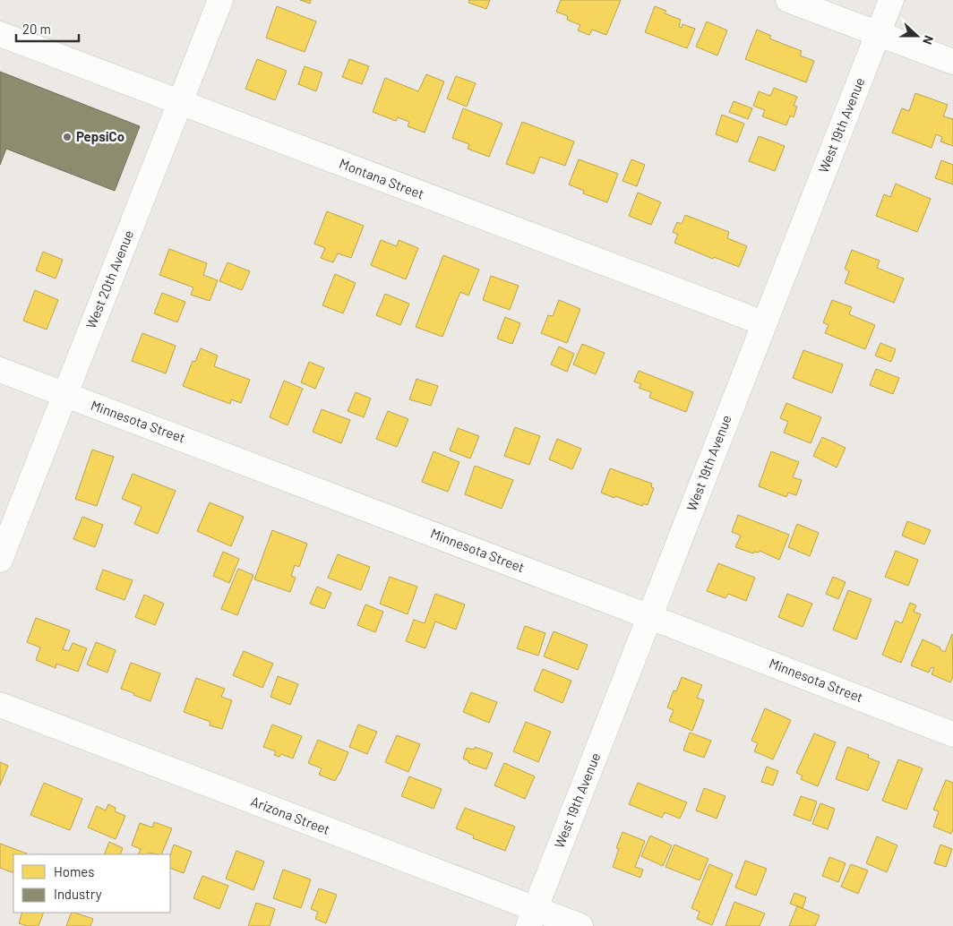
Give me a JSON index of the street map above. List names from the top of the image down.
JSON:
{
  "streets": {
    "street": [
      "West 19th Avenue",
      "Montana Street",
      "West 20th Avenue",
      "Minnesota Street",
      "Arizona Street"
    ]
  },
  "crossings": [
    ["West 19th Avenue", "Montana Street"],
    ["West 19th Avenue", "Minnesota Street"],
    ["West 19th Avenue", "Arizona Street"],
    ["Montana Street", "West 20th Avenue"],
    ["West 20th Avenue", "Minnesota Street"]
  ],
  "places": ["PepsiCo"],
  "legend": ["Homes", "Industry"],
  "scale_bar": "20 m",
  "north": "right"
}
